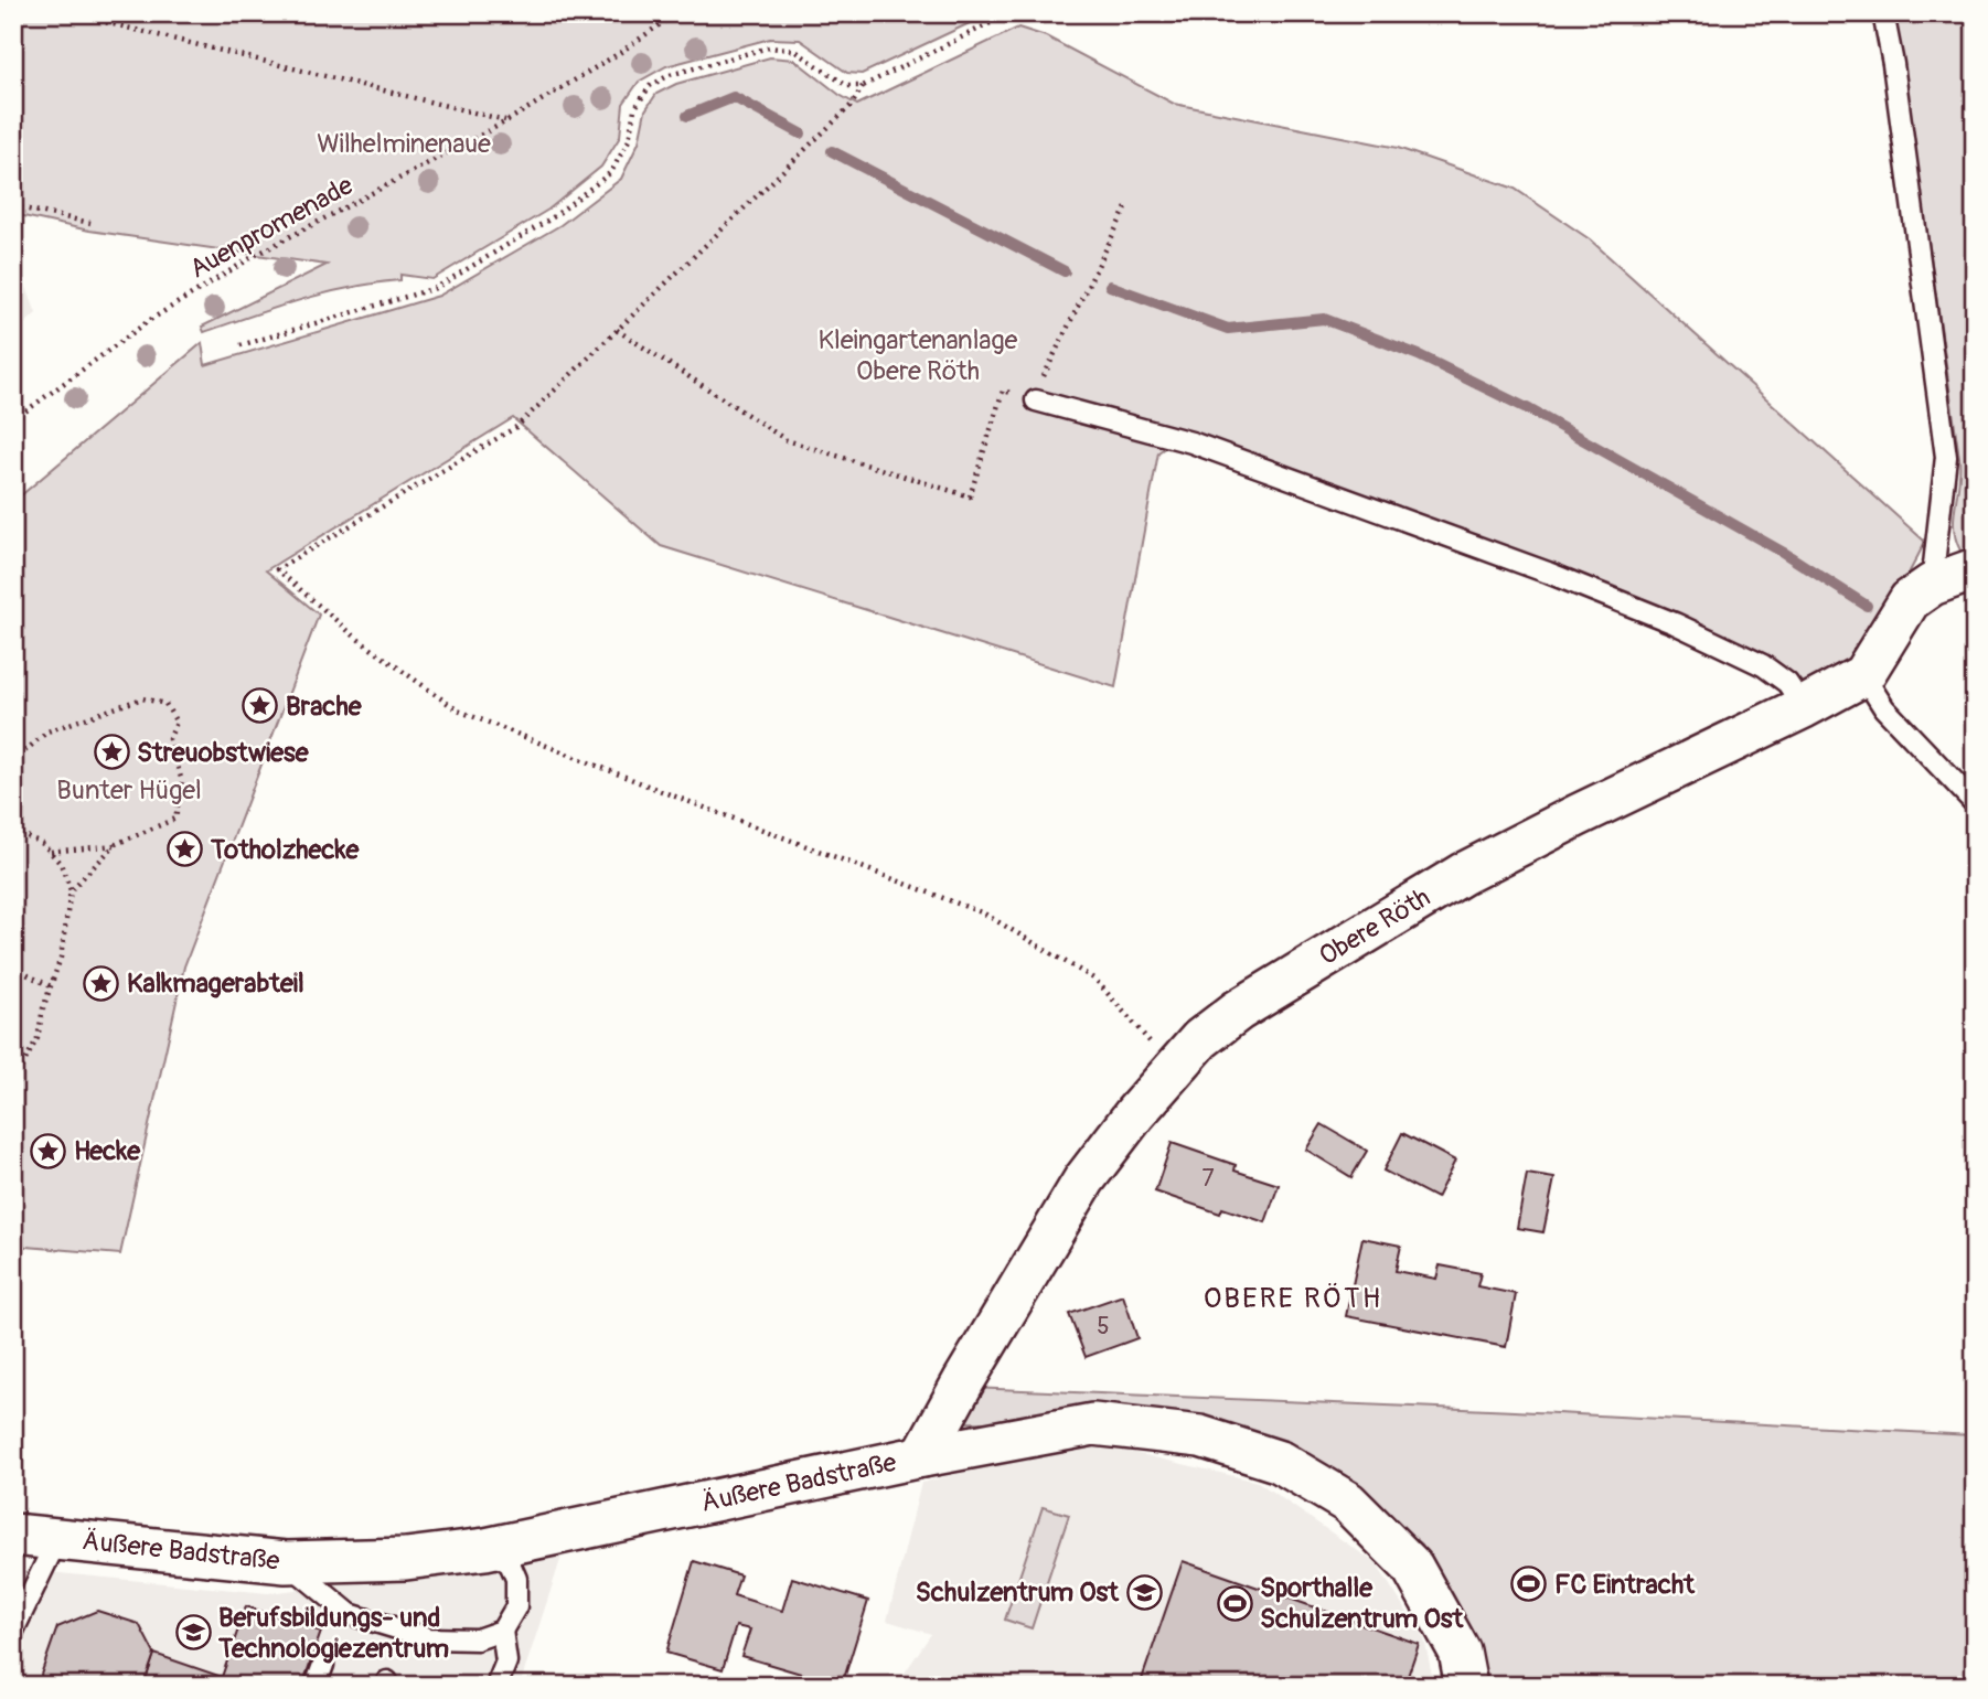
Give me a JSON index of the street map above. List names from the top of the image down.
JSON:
{
  "streets": {
    "street": ["Obere Röth", "Äußere Badstraße"],
    "path": ["Auenpromenade"]
  },
  "crossings": [
    ["Obere Röth", "Äußere Badstraße"]
  ],
  "districts": ["OBERE RÖTH"],
  "parks": ["Wilhelminenaue", "Kleingartenanlage Obere Röth", "Bunter Hügel"],
  "places": {
    "place": [
      "Brache",
      "Streuobstwiese",
      "Totholzhecke",
      "Kalkmagerabteil",
      "Hecke"
    ],
    "sports": ["FC Eintracht", "Sporthalle Schulzentrum Ost"],
    "school or university": ["Schulzentrum Ost", "Berufsbildungs- und Technologiezentrum"]
  },
  "house_numbers": ["7", "5"]
}
